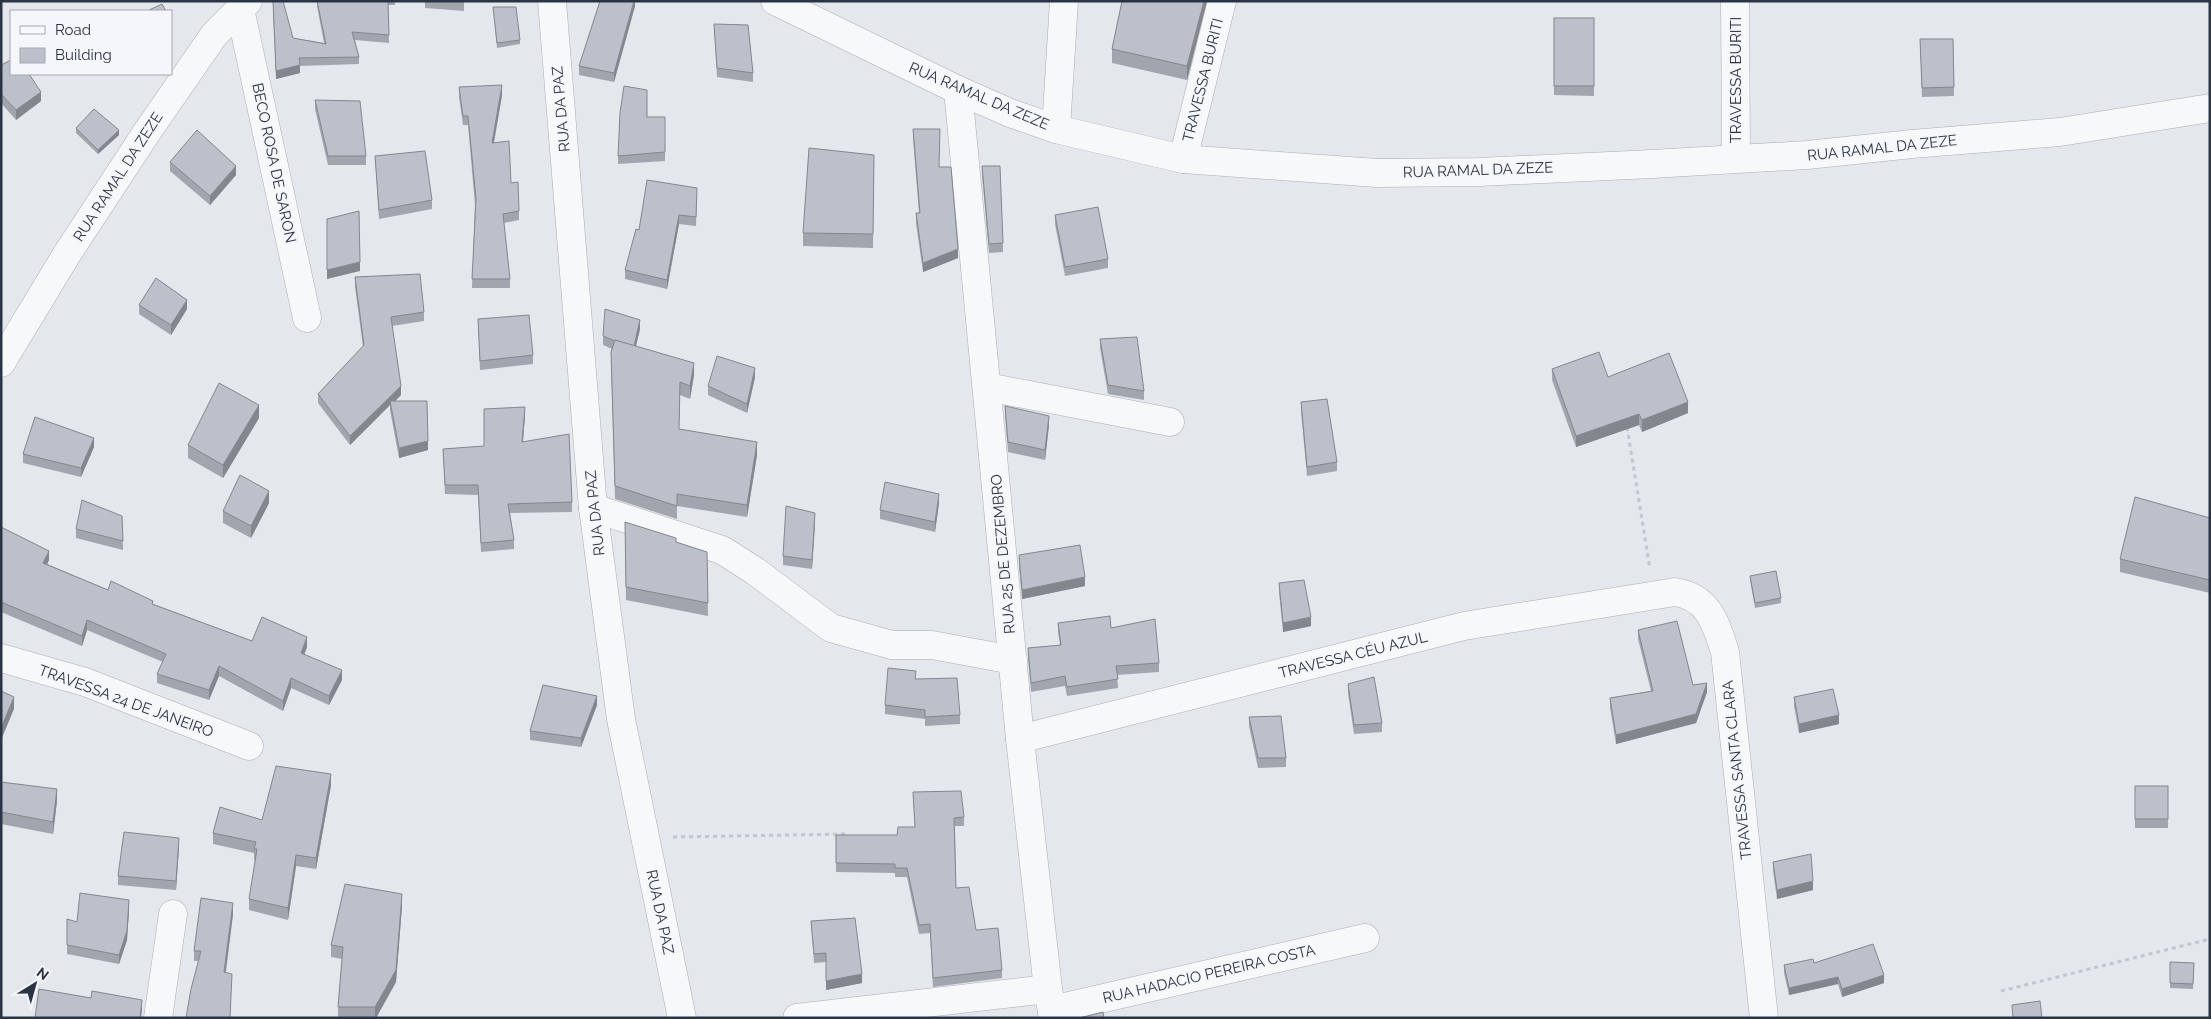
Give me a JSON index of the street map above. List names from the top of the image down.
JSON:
{
  "streets": {
    "street": [
      "TRAVESSA BURITI",
      "RUA RAMAL DA ZEZE",
      "RUA DA PAZ",
      "BECO ROSA DE SARON",
      "RUA 25 DE DEZEMBRO",
      "TRAVESSA CÉU AZUL",
      "TRAVESSA 24 DE JANEIRO",
      "TRAVESSA SANTA CLARA",
      "RUA HADACIO PEREIRA COSTA"
    ]
  },
  "crossings": [
    ["TRAVESSA BURITI", "RUA RAMAL DA ZEZE"],
    ["RUA RAMAL DA ZEZE", "BECO ROSA DE SARON"],
    ["RUA RAMAL DA ZEZE", "RUA 25 DE DEZEMBRO"],
    ["RUA 25 DE DEZEMBRO", "TRAVESSA CÉU AZUL"],
    ["RUA 25 DE DEZEMBRO", "RUA HADACIO PEREIRA COSTA"],
    ["TRAVESSA CÉU AZUL", "TRAVESSA SANTA CLARA"]
  ],
  "legend": ["Road", "Building"],
  "north": "top right"
}
